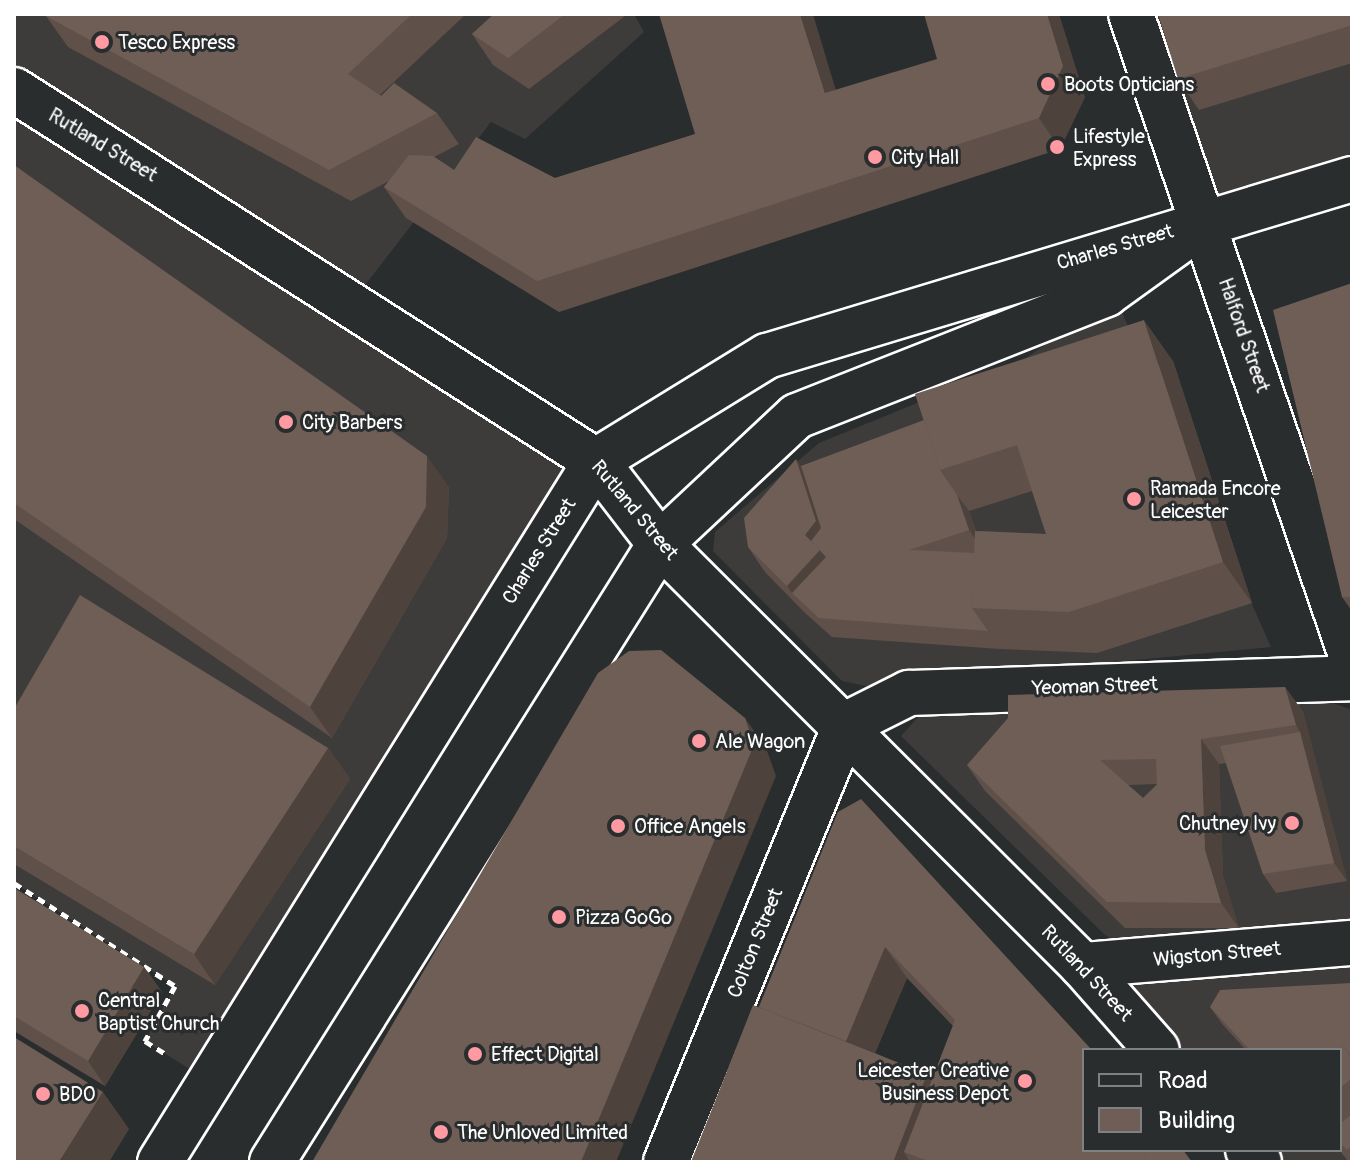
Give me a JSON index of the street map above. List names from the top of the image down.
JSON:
{
  "streets": {
    "street": [
      "Rutland Street",
      "Charles Street",
      "Halford Street",
      "Yeoman Street",
      "Colton Street",
      "Wigston Street"
    ]
  },
  "crossings": [
    ["Rutland Street", "Charles Street"],
    ["Rutland Street", "Yeoman Street"],
    ["Rutland Street", "Colton Street"],
    ["Rutland Street", "Wigston Street"],
    ["Charles Street", "Halford Street"],
    ["Yeoman Street", "Colton Street"]
  ],
  "places": [
    "Tesco Express",
    "Boots Opticians",
    "Lifestyle Express",
    "City Hall",
    "City Barbers",
    "Ramada Encore Leicester",
    "Ale Wagon",
    "Chutney Ivy",
    "Office Angels",
    "Pizza GoGo",
    "Central Baptist Church",
    "Effect Digital",
    "Leicester Creative Business Depot",
    "BDO",
    "The Unloved Limited"
  ],
  "legend": ["Road", "Building"]
}
